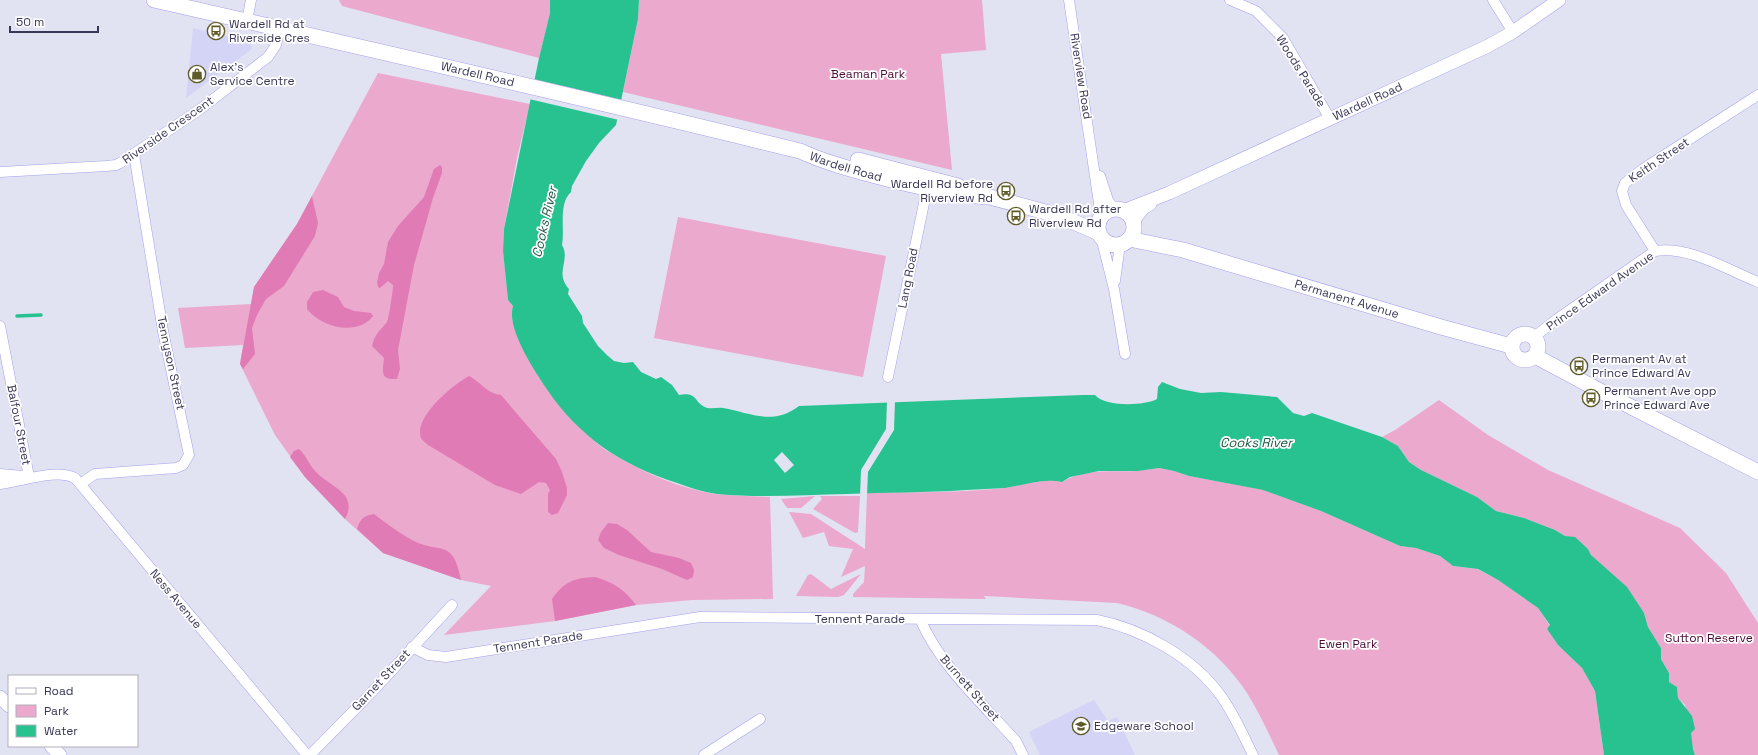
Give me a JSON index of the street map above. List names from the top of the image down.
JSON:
{
  "streets": {
    "main road": ["Wardell Road", "Permanent Avenue"],
    "street": [
      "Woods Parade",
      "Riverview Road",
      "Riverside Crescent",
      "Keith Street",
      "Lang Road",
      "Prince Edward Avenue",
      "Tennyson Street",
      "Balfour Street",
      "Ness Avenue",
      "Tennent Parade",
      "Garnet Street",
      "Burnett Street"
    ]
  },
  "crossings": [
    ["Woods Parade", "Wardell Road"],
    ["Wardell Road", "Riverview Road"],
    ["Wardell Road", "Riverside Crescent"],
    ["Wardell Road", "Lang Road"],
    ["Wardell Road", "Permanent Avenue"],
    ["Riverview Road", "Permanent Avenue"],
    ["Riverside Crescent", "Tennyson Street"],
    ["Keith Street", "Prince Edward Avenue"],
    ["Prince Edward Avenue", "Permanent Avenue"],
    ["Tennyson Street", "Ness Avenue"],
    ["Balfour Street", "Ness Avenue"],
    ["Tennent Parade", "Garnet Street"],
    ["Tennent Parade", "Burnett Street"]
  ],
  "water": ["Cooks River"],
  "parks": ["Beaman Park", "Sutton Reserve", "Ewen Park"],
  "places": {
    "bus stop": [
      "Wardell Rd at Riverside Cres",
      "Wardell Rd before Riverview Rd",
      "Wardell Rd after Riverview Rd",
      "Permanent Av at Prince Edward Av",
      "Permanent Ave opp Prince Edward Ave"
    ],
    "shop": ["Alex's Service Centre"],
    "school or university": ["Edgeware School"]
  },
  "legend": ["Road", "Park", "Water"],
  "scale_bar": "50 m"
}
